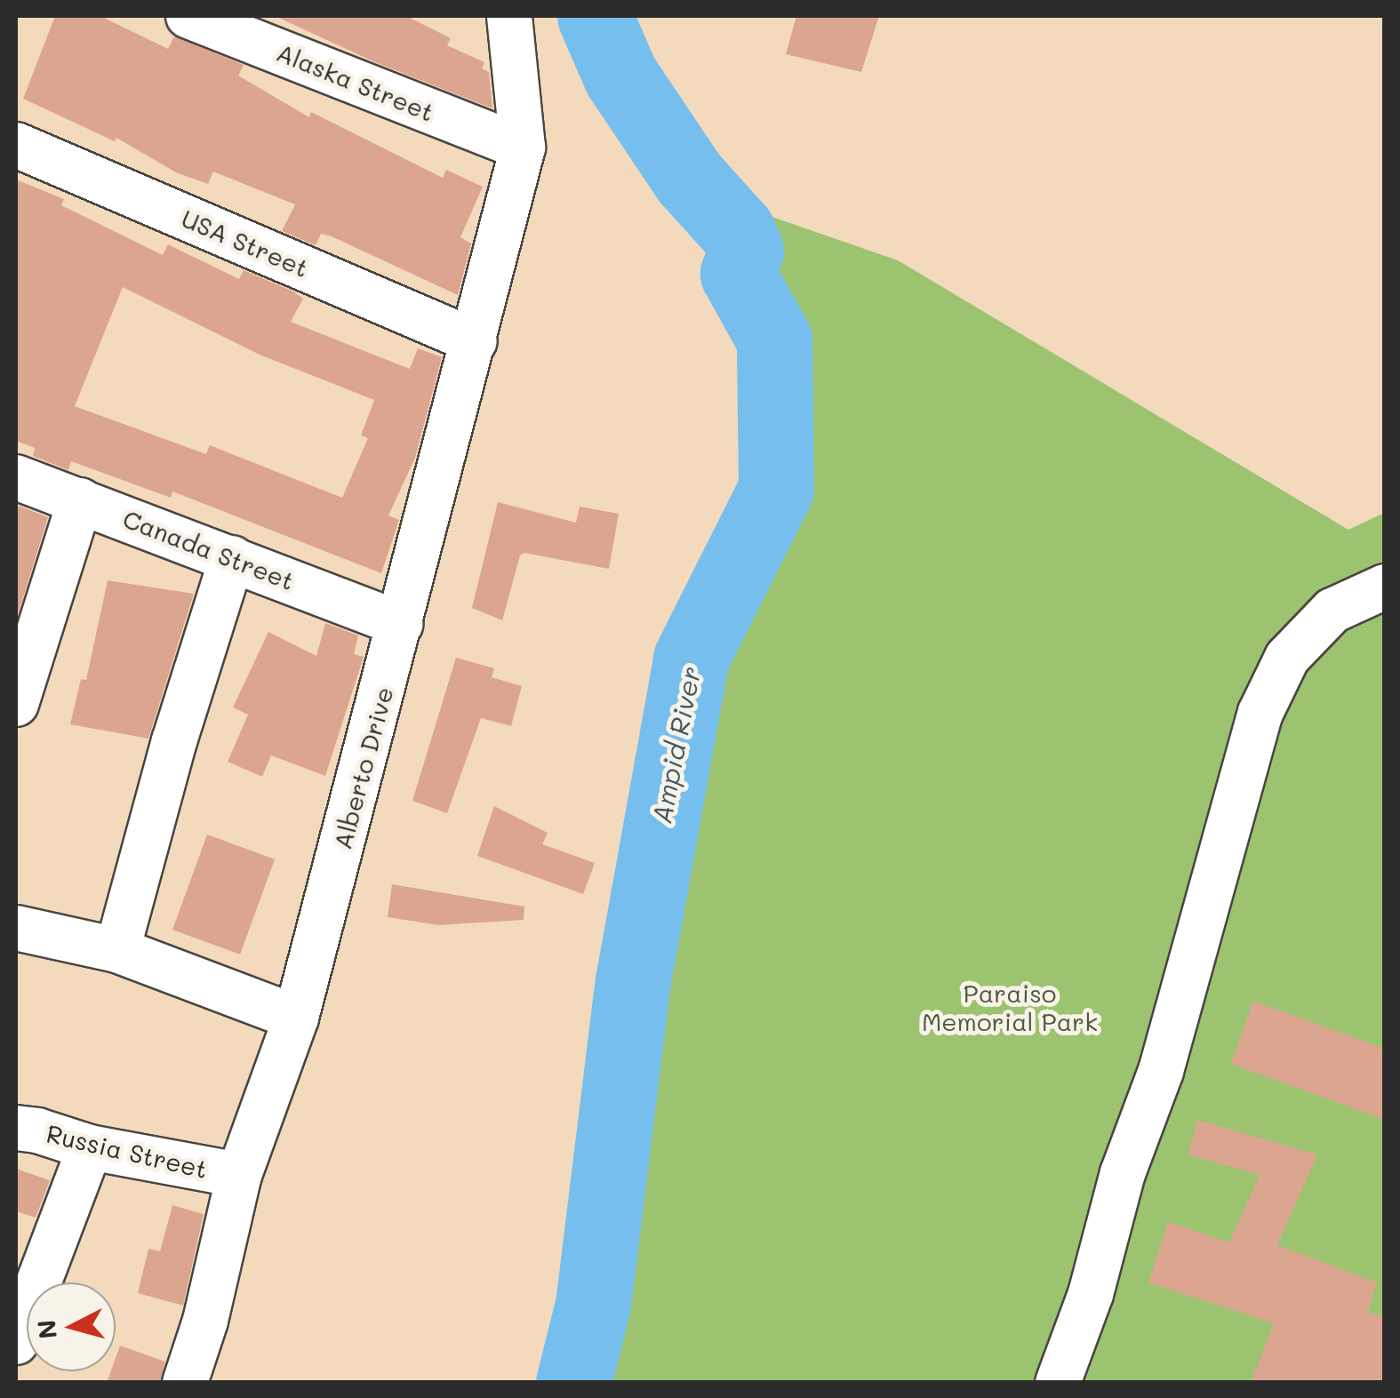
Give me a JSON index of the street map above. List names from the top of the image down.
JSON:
{
  "streets": {
    "street": [
      "Alaska Street",
      "USA Street",
      "Canada Street",
      "Alberto Drive",
      "Russia Street"
    ]
  },
  "crossings": [
    ["Alaska Street", "Alberto Drive"],
    ["USA Street", "Alberto Drive"],
    ["Canada Street", "Alberto Drive"],
    ["Alberto Drive", "Russia Street"]
  ],
  "water": ["Ampid River"],
  "parks": ["Paraiso Memorial Park"],
  "north": "left"
}
